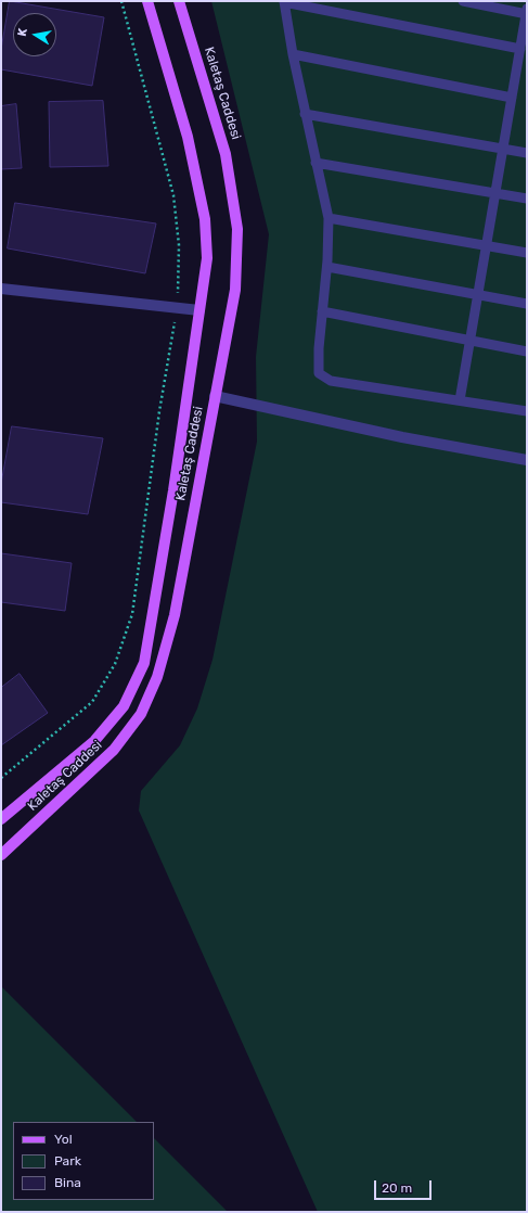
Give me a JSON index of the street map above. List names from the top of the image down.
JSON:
{
  "streets": {
    "main road": ["Kaletaş Caddesi"]
  },
  "legend": ["Yol", "Park", "Bina"],
  "scale_bar": "20 m",
  "north": "left"
}
